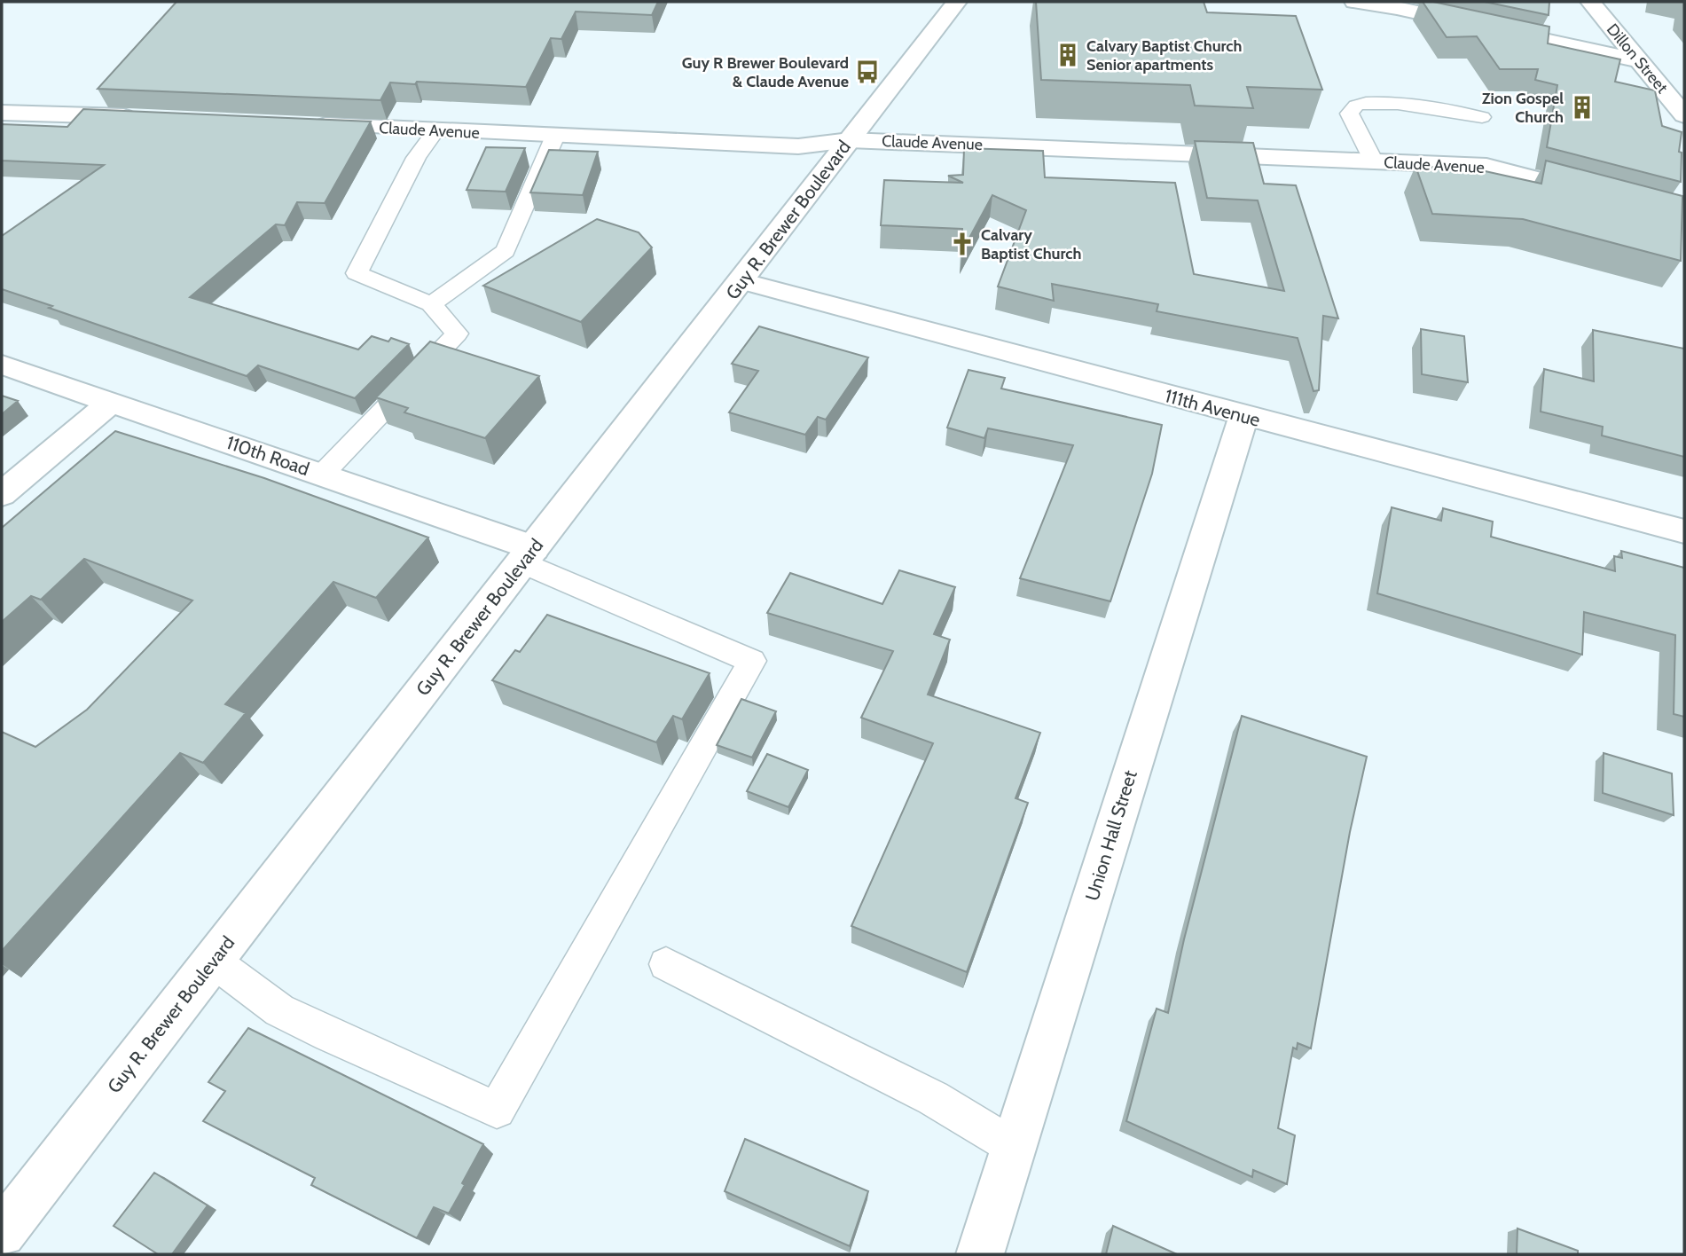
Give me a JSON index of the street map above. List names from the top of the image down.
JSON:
{
  "streets": {
    "street": [
      "Dillon Street",
      "Claude Avenue",
      "Guy R. Brewer Boulevard",
      "111th Avenue",
      "110th Road",
      "Union Hall Street"
    ]
  },
  "crossings": [
    ["Claude Avenue", "Guy R. Brewer Boulevard"],
    ["Guy R. Brewer Boulevard", "111th Avenue"],
    ["Guy R. Brewer Boulevard", "110th Road"],
    ["111th Avenue", "Union Hall Street"]
  ],
  "places": {
    "building": ["Calvary Baptist Church Senior apartments", "Zion Gospel Church"],
    "bus stop": ["Guy R Brewer Boulevard & Claude Avenue"],
    "church": ["Calvary Baptist Church"]
  }
}
